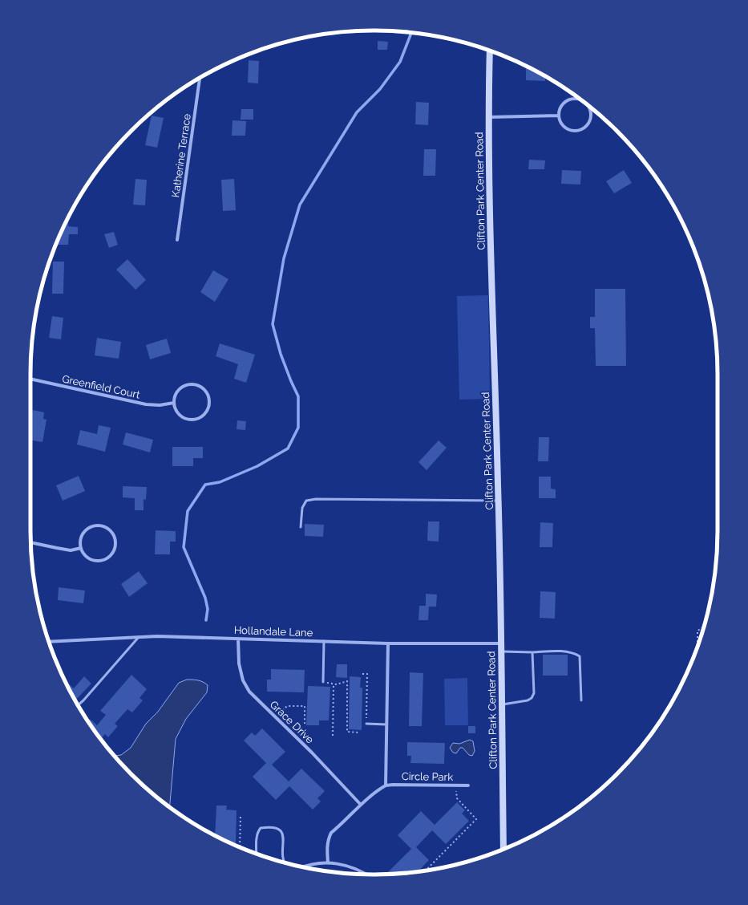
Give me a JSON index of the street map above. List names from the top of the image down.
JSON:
{
  "streets": {
    "street": [
      "Katherine Terrace",
      "Clifton Park Center Road",
      "Greenfield Court",
      "Hollandale Lane",
      "Grace Drive",
      "Circle Park"
    ]
  },
  "crossings": [
    ["Clifton Park Center Road", "Hollandale Lane"],
    ["Hollandale Lane", "Grace Drive"]
  ]
}
